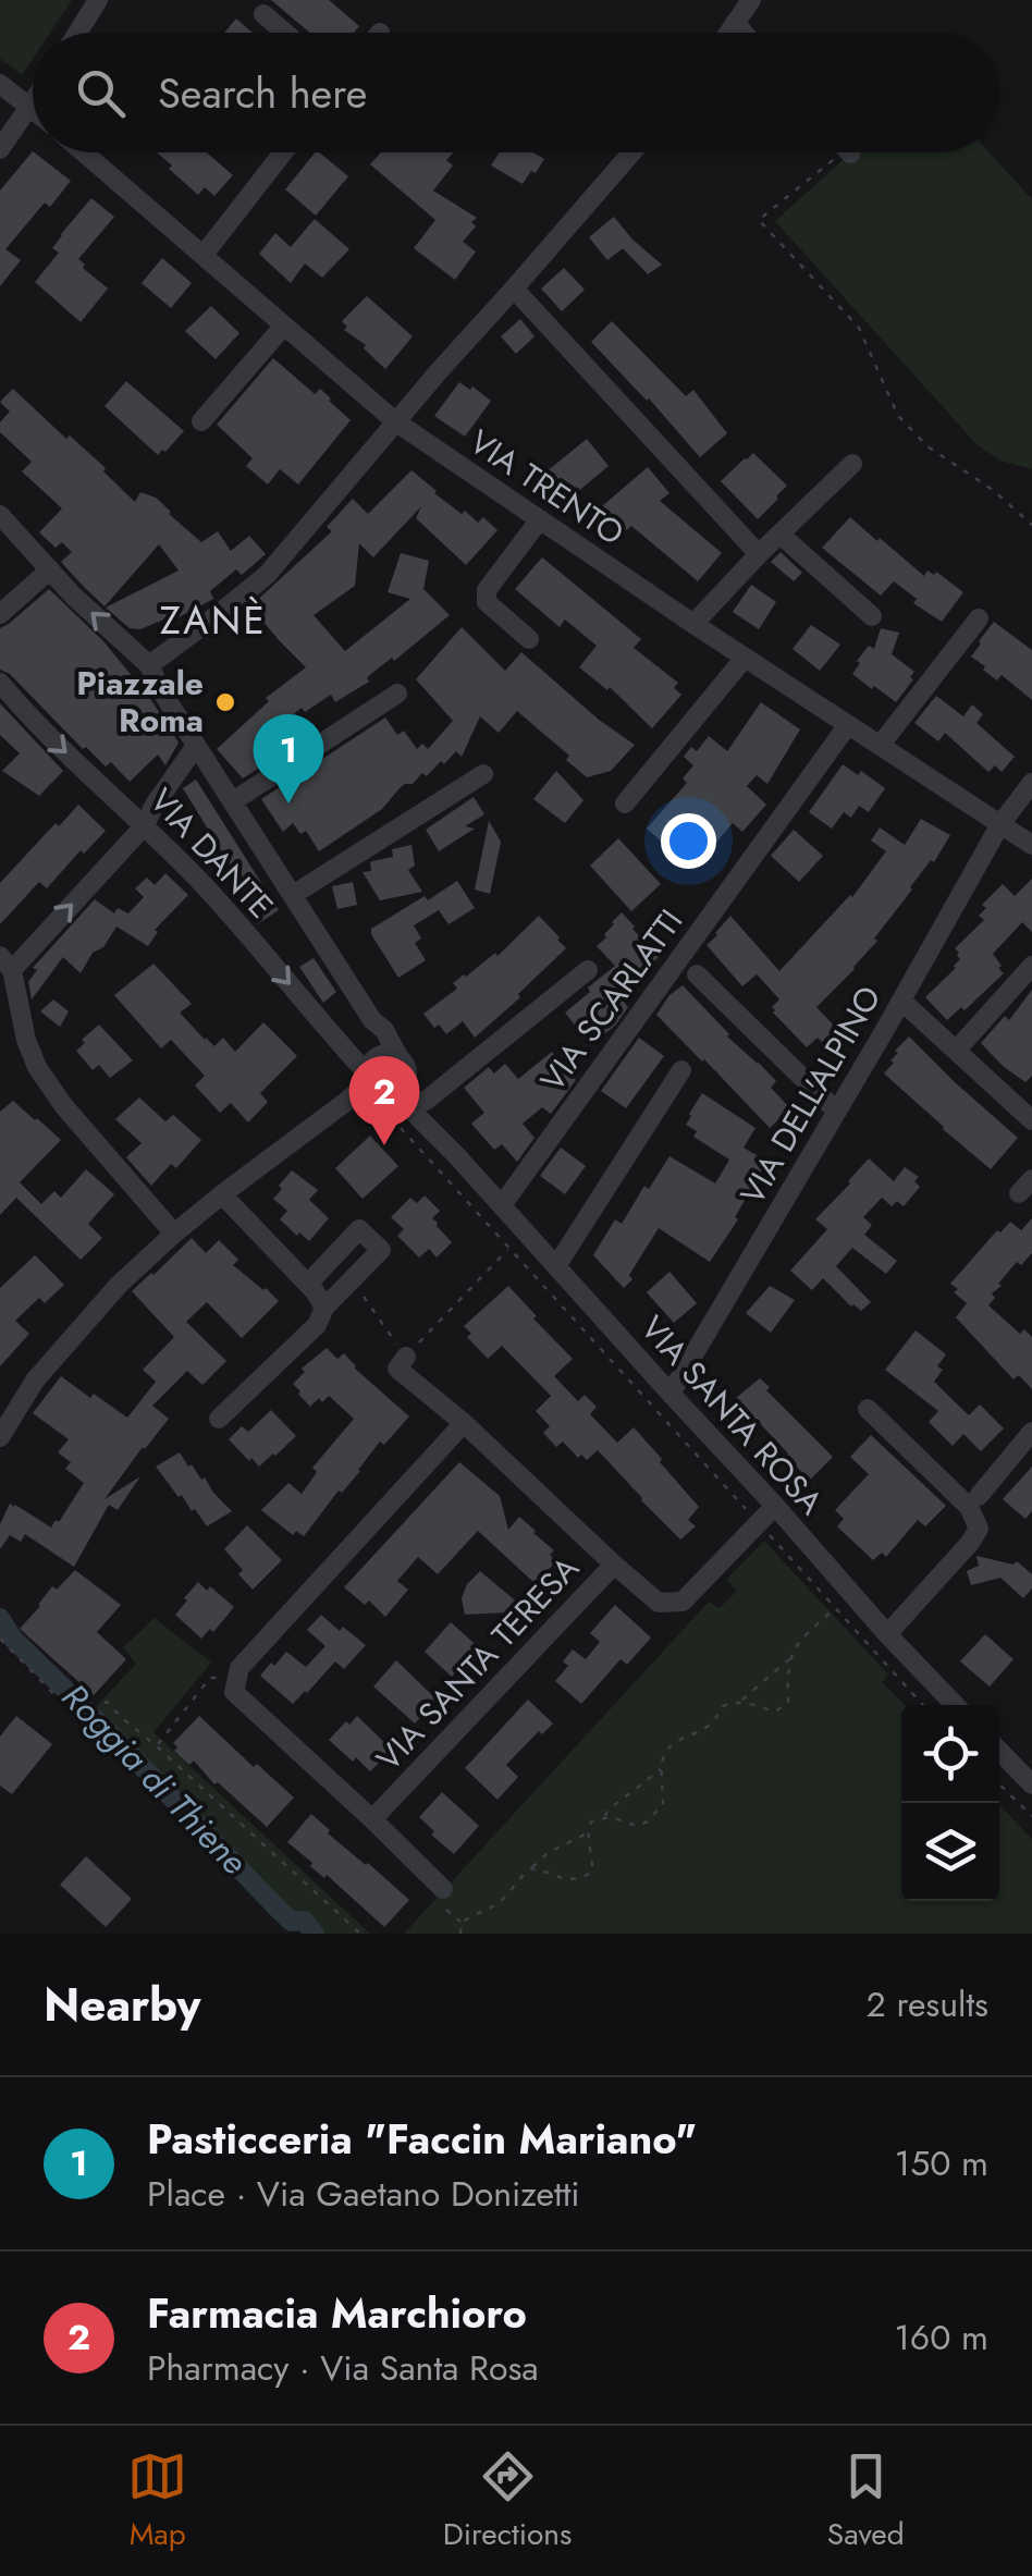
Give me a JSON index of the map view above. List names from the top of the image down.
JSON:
{
  "streets": {
    "street": [
      "VIA TRENTO",
      "VIA DANTE",
      "VIA SCARLATTI",
      "VIA DELL'ALPINO",
      "VIA SANTA ROSA",
      "VIA SANTA TERESA"
    ]
  },
  "crossings": [
    ["VIA TRENTO", "VIA SCARLATTI"],
    ["VIA TRENTO", "VIA DELL'ALPINO"],
    ["VIA DANTE", "VIA SANTA ROSA"],
    ["VIA SCARLATTI", "VIA SANTA ROSA"],
    ["VIA DELL'ALPINO", "VIA SANTA ROSA"],
    ["VIA SANTA ROSA", "VIA SANTA TERESA"]
  ],
  "one_way": ["VIA DANTE"],
  "districts": ["ZANÈ"],
  "water": ["Roggia di Thiene"],
  "places": ["Piazzale Roma"],
  "page": {
    "search": "Search here",
    "pins": ["1", "2"],
    "heading": ["Nearby", "2 results"],
    "list": [
      {
        "mark": "1",
        "name": "Pasticceria \"Faccin Mariano\"",
        "note": "Place · Via Gaetano Donizetti",
        "value": "150 m"
      },
      {
        "mark": "2",
        "name": "Farmacia Marchioro",
        "note": "Pharmacy · Via Santa Rosa",
        "value": "160 m"
      }
    ],
    "nav": ["Map", "Directions", "Saved"]
  }
}
